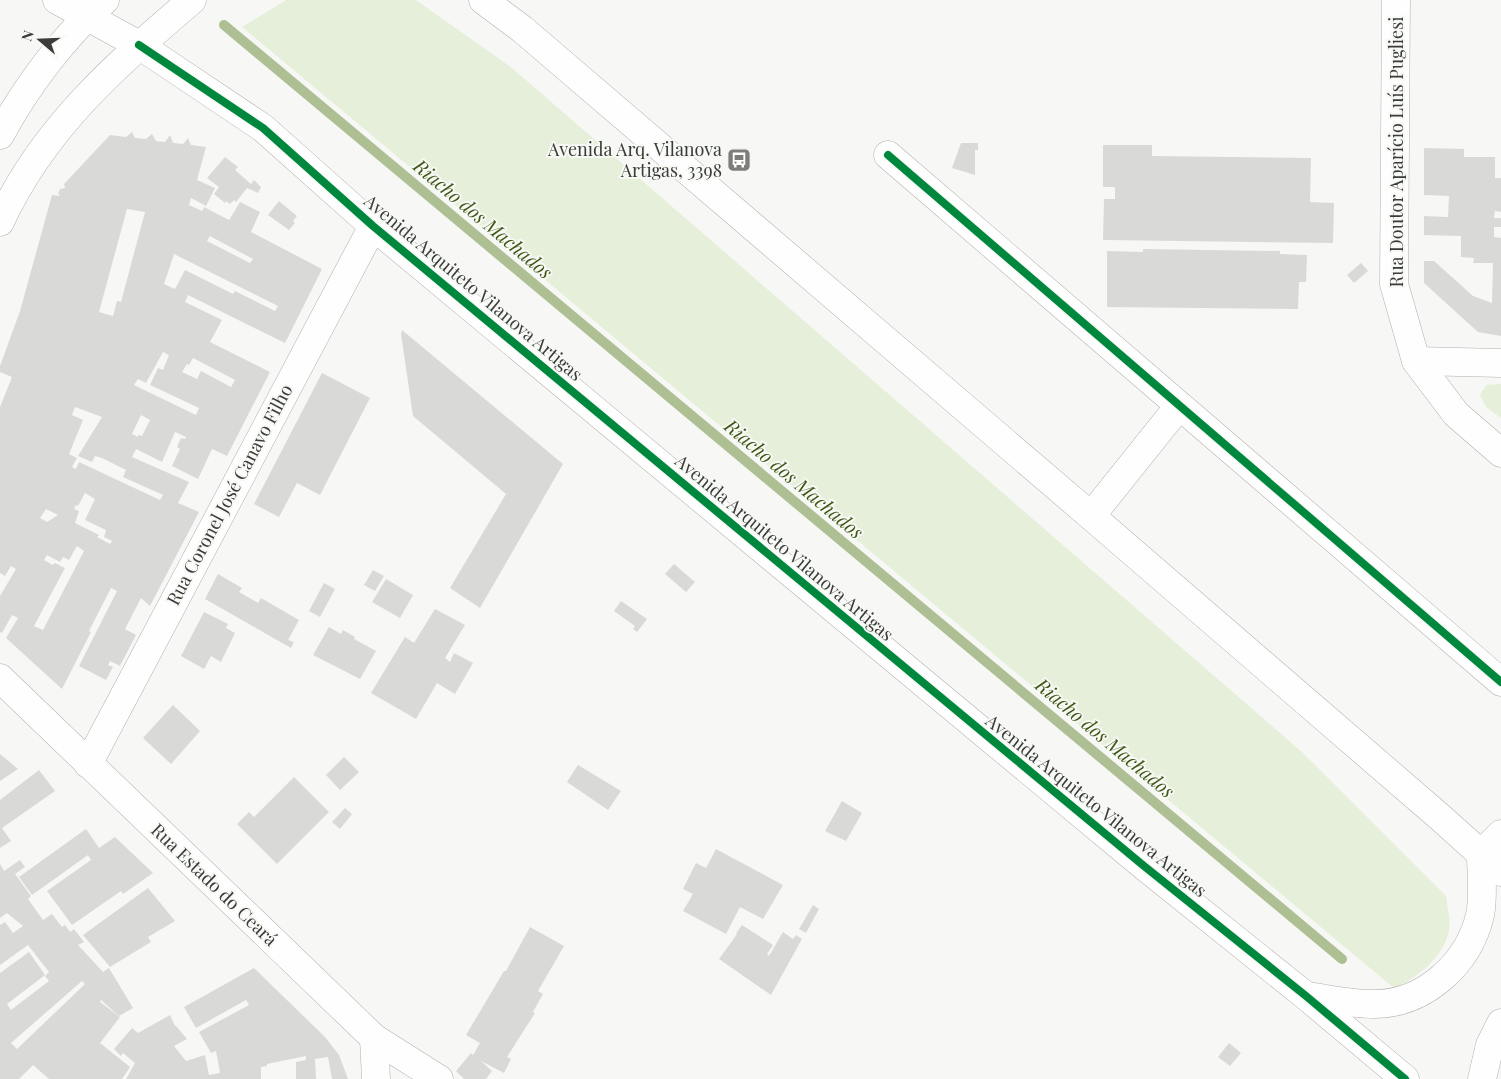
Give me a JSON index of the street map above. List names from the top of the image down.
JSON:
{
  "streets": {
    "main road": [
      "Rua Doutor Aparício Luís Pugliesi",
      "Avenida Arquiteto Vilanova Artigas",
      "Rua Coronel José Canavo Filho",
      "Rua Estado do Ceará"
    ]
  },
  "crossings": [
    ["Avenida Arquiteto Vilanova Artigas", "Rua Coronel José Canavo Filho"],
    ["Rua Coronel José Canavo Filho", "Rua Estado do Ceará"]
  ],
  "water": ["Riacho dos Machados"],
  "places": {
    "bus stop": ["Avenida Arq. Vilanova Artigas, 3398"]
  },
  "north": "left"
}
